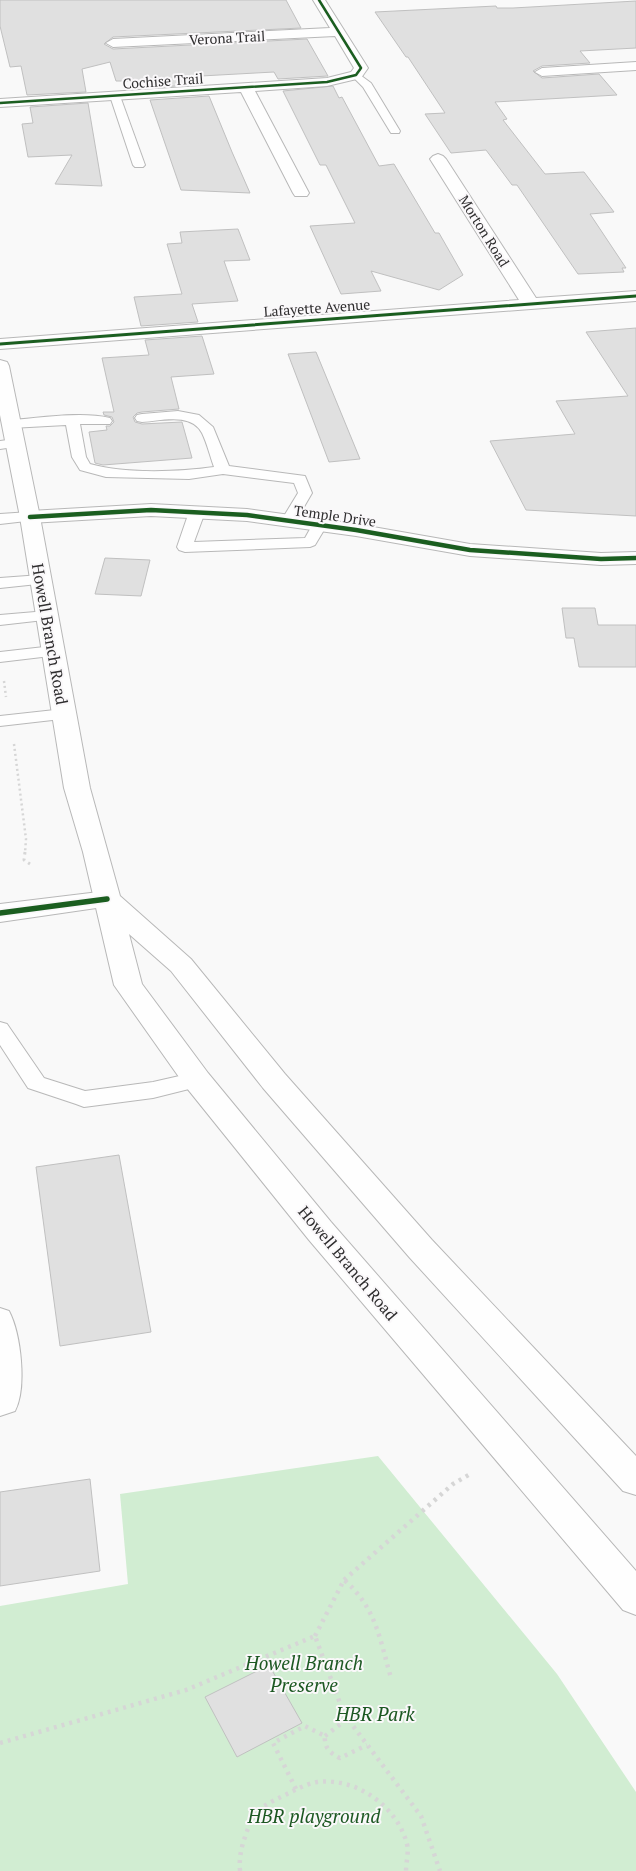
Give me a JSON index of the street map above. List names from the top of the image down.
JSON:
{
  "streets": {
    "street": [
      "Verona Trail",
      "Cochise Trail",
      "Morton Road",
      "Lafayette Avenue",
      "Temple Drive",
      "Howell Branch Road"
    ]
  },
  "crossings": [
    ["Morton Road", "Lafayette Avenue"],
    ["Temple Drive", "Howell Branch Road"]
  ],
  "parks": ["Howell Branch Preserve", "HBR Park", "HBR playground"]
}
